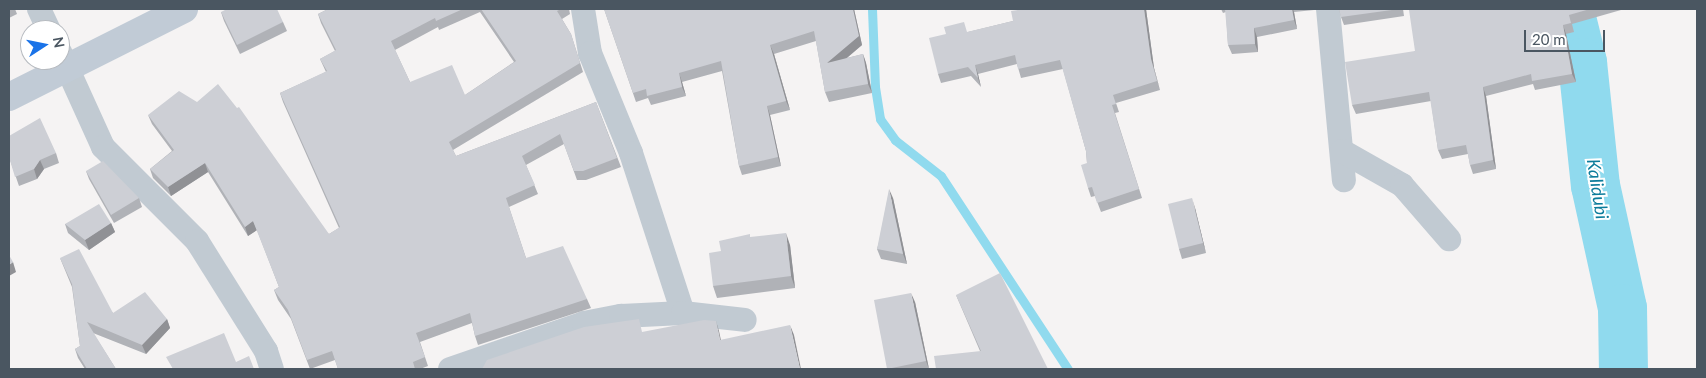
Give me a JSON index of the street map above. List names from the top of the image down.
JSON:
{
  "water": ["Kalidubi"],
  "scale_bar": "20 m",
  "north": "right"
}
